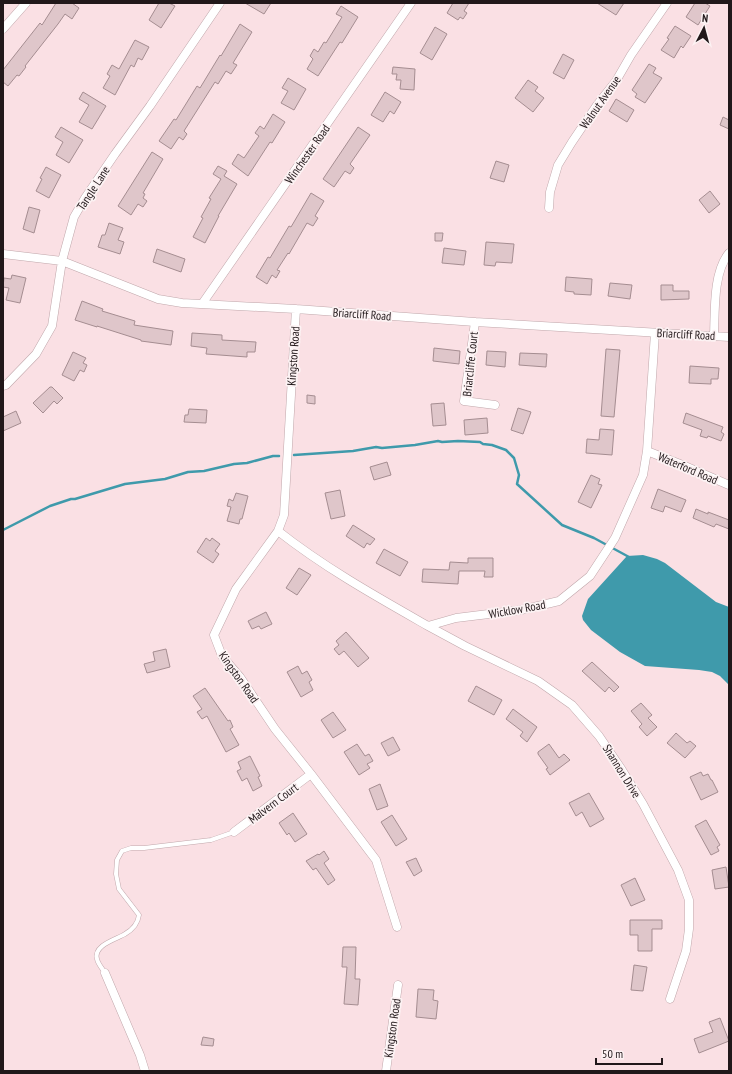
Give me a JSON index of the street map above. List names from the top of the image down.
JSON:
{
  "streets": {
    "street": [
      "Walnut Avenue",
      "Winchester Road",
      "Tangle Lane",
      "Briarcliff Road",
      "Kingston Road",
      "Briarcliffe Court",
      "Waterford Road",
      "Wicklow Road",
      "Shannon Drive",
      "Malvern Court"
    ]
  },
  "crossings": [
    ["Winchester Road", "Briarcliff Road"],
    ["Tangle Lane", "Briarcliff Road"],
    ["Briarcliff Road", "Kingston Road"],
    ["Briarcliff Road", "Briarcliffe Court"],
    ["Briarcliff Road", "Wicklow Road"],
    ["Kingston Road", "Malvern Court"],
    ["Waterford Road", "Wicklow Road"],
    ["Wicklow Road", "Shannon Drive"]
  ],
  "scale_bar": "50 m",
  "north": "top"
}
